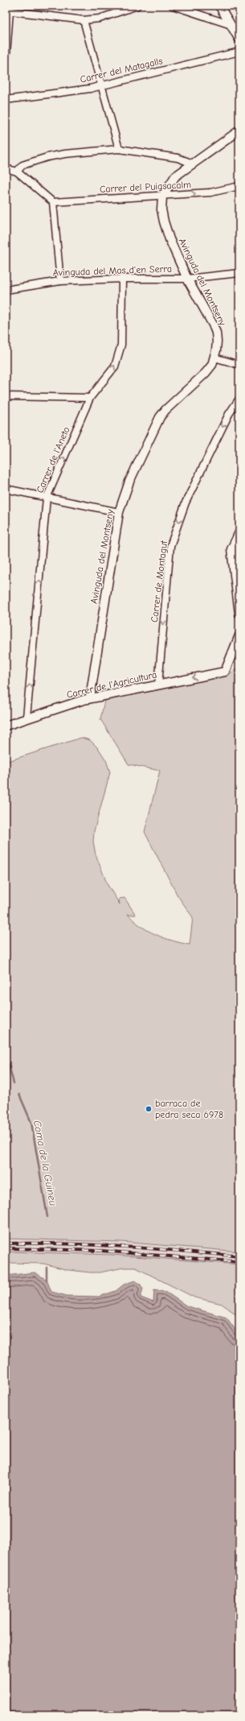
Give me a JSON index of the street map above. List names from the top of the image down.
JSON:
{
  "streets": {
    "street": [
      "Carrer del Matagalls",
      "Carrer del Puigsacalm",
      "Avinguda del Mas d'en Serra",
      "Avinguda del Montseny",
      "Carrer de l'Aneto",
      "Carrer de Montagut",
      "Carrer de l'Agricultura"
    ]
  },
  "crossings": [
    ["Carrer del Puigsacalm", "Avinguda del Montseny"],
    ["Avinguda del Mas d'en Serra", "Avinguda del Montseny"],
    ["Avinguda del Mas d'en Serra", "Carrer de l'Aneto"],
    ["Avinguda del Montseny", "Carrer de l'Agricultura"],
    ["Carrer de l'Aneto", "Carrer de l'Agricultura"],
    ["Carrer de Montagut", "Carrer de l'Agricultura"]
  ],
  "one_way": ["Carrer de l'Aneto", "Carrer de Montagut", "Carrer de l'Agricultura"],
  "water": ["Coma de la Guineu"],
  "places": ["barraca de pedra seca 6978"]
}
